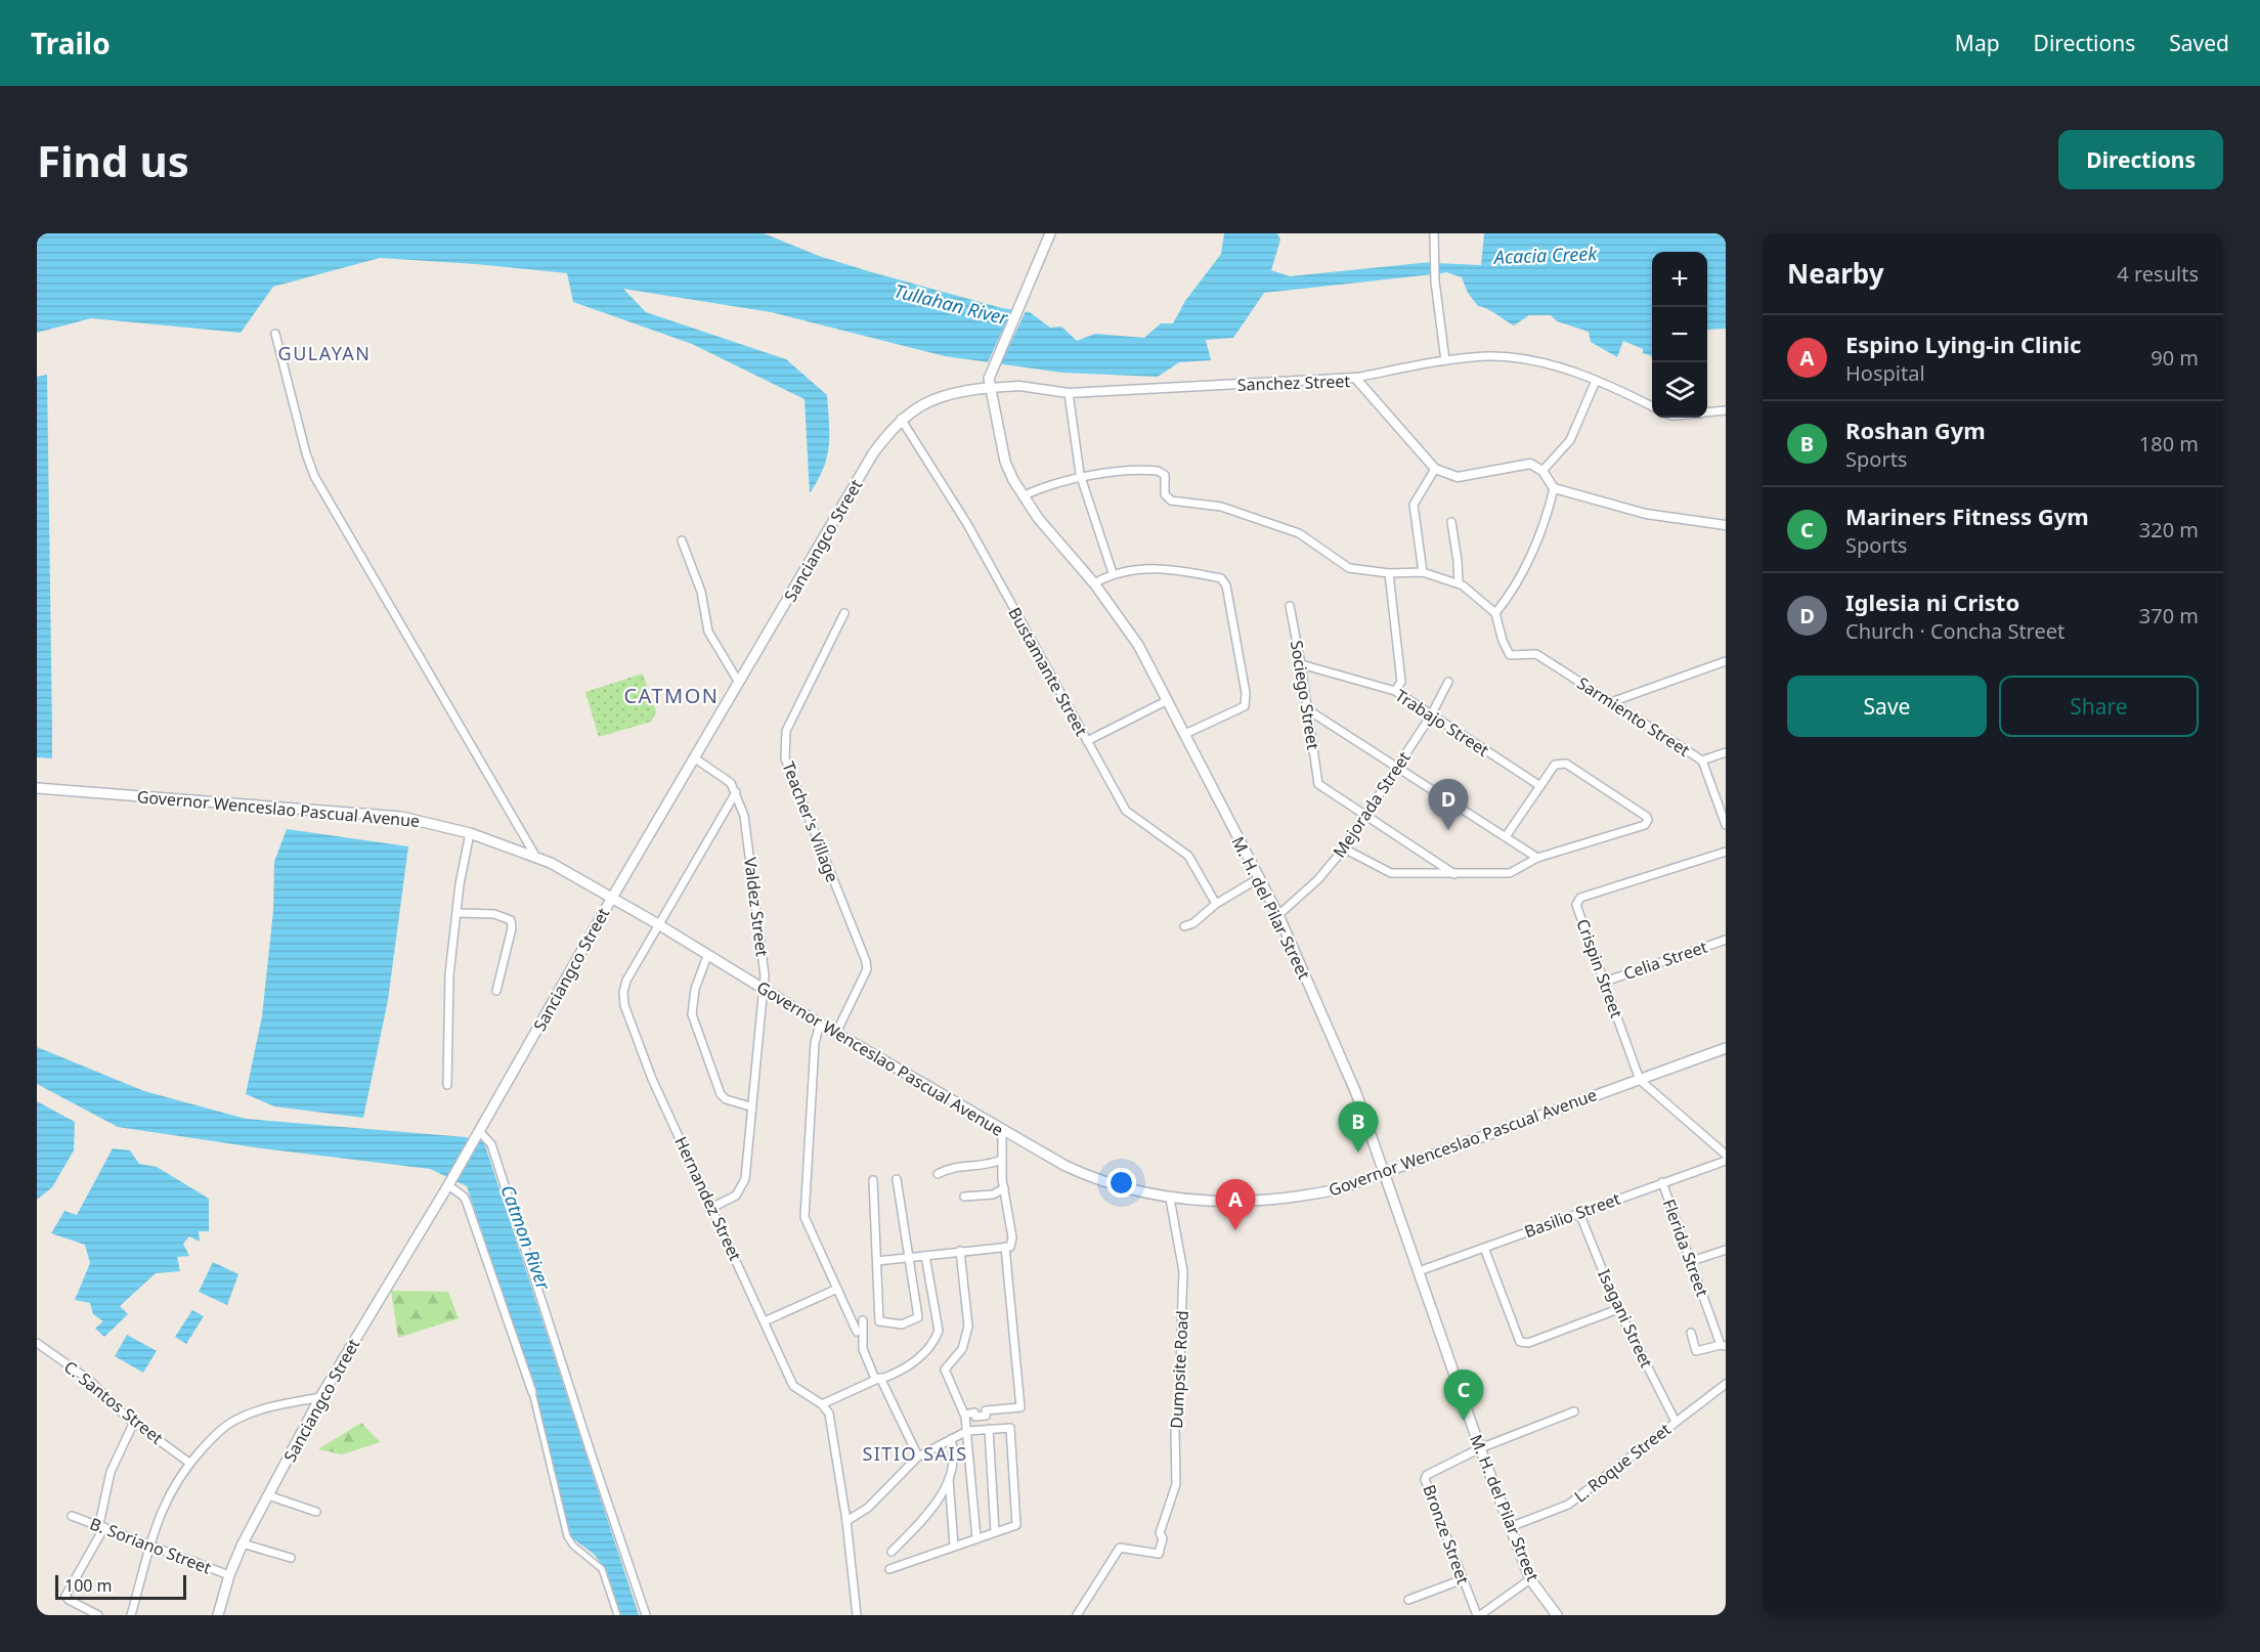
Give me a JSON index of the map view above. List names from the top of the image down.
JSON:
{
  "streets": {
    "main road": ["Sanciangco Street", "Governor Wenceslao Pascual Avenue", "M. H. del Pilar Street"],
    "street": [
      "Sanchez Street",
      "Bustamante Street",
      "Sociego Street",
      "Sarmiento Street",
      "Trabajo Street",
      "Mejorada Street",
      "Teacher's Village",
      "Valdez Street",
      "Celia Street",
      "Crispin Street",
      "Hernandez Street",
      "Basilio Street",
      "Flerida Street",
      "Isagani Street",
      "Dumpsite Road",
      "C. Santos Street",
      "L. Roque Street",
      "Bronze Street",
      "B. Soriano Street"
    ]
  },
  "crossings": [
    ["Sanchez Street", "Sanciangco Street"],
    ["Sanchez Street", "M. H. del Pilar Street"],
    ["Sanciangco Street", "Bustamante Street"],
    ["Sanciangco Street", "Governor Wenceslao Pascual Avenue"],
    ["Sanciangco Street", "Valdez Street"],
    ["Sanciangco Street", "M. H. del Pilar Street"],
    ["Sanciangco Street", "B. Soriano Street"],
    ["Sociego Street", "Trabajo Street"],
    ["Sociego Street", "Mejorada Street"],
    ["Trabajo Street", "Mejorada Street"],
    ["Mejorada Street", "M. H. del Pilar Street"],
    ["Governor Wenceslao Pascual Avenue", "Teacher's Village"],
    ["Governor Wenceslao Pascual Avenue", "Valdez Street"],
    ["Governor Wenceslao Pascual Avenue", "M. H. del Pilar Street"],
    ["Governor Wenceslao Pascual Avenue", "Crispin Street"],
    ["Governor Wenceslao Pascual Avenue", "Hernandez Street"],
    ["Governor Wenceslao Pascual Avenue", "Dumpsite Road"],
    ["Valdez Street", "Hernandez Street"],
    ["M. H. del Pilar Street", "Basilio Street"],
    ["M. H. del Pilar Street", "L. Roque Street"],
    ["M. H. del Pilar Street", "Bronze Street"],
    ["Celia Street", "Crispin Street"],
    ["Basilio Street", "Flerida Street"],
    ["Basilio Street", "Isagani Street"],
    ["Isagani Street", "L. Roque Street"]
  ],
  "districts": ["GULAYAN", "CATMON", "SITIO SAIS"],
  "water": ["Acacia Creek", "Tullahan River", "Catmon River"],
  "scale_bar": "100 m",
  "page": {
    "header": "Trailo",
    "nav": ["Map", "Directions", "Saved"],
    "buttons": [
      "Directions",
      ["Save", "Share"]
    ],
    "title": "Find us",
    "heading": ["Nearby", "4 results"],
    "map_buttons": ["+", "−"],
    "list": [
      {
        "mark": "A",
        "name": "Espino Lying-in Clinic",
        "note": "Hospital",
        "value": "90 m"
      },
      {
        "mark": "B",
        "name": "Roshan Gym",
        "note": "Sports",
        "value": "180 m"
      },
      {
        "mark": "C",
        "name": "Mariners Fitness Gym",
        "note": "Sports",
        "value": "320 m"
      },
      {
        "mark": "D",
        "name": "Iglesia ni Cristo",
        "note": "Church · Concha Street",
        "value": "370 m"
      }
    ],
    "pins": [
      "D",
      "B",
      "A",
      "C"
    ],
    "scale": "100 m"
  }
}
